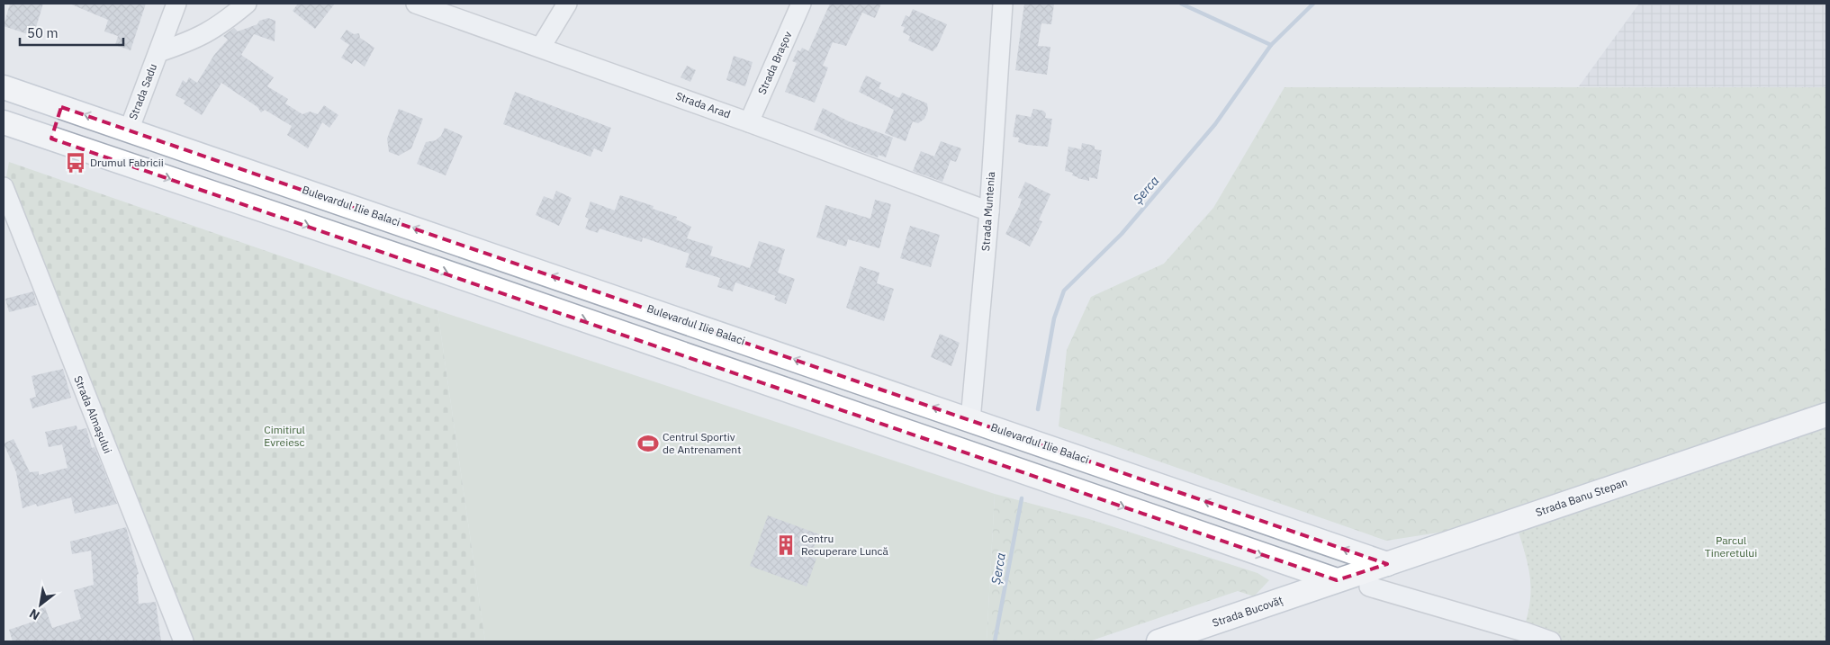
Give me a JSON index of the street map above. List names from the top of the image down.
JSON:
{
  "streets": {
    "main road": ["Bulevardul Ilie Balaci", "Strada Banu Stepan", "Strada Bucovăț"],
    "street": [
      "Strada Brașov",
      "Strada Sadu",
      "Strada Arad",
      "Strada Muntenia",
      "Strada Almașului"
    ]
  },
  "crossings": [
    ["Strada Brașov", "Strada Arad"],
    ["Strada Sadu", "Bulevardul Ilie Balaci"],
    ["Strada Arad", "Strada Muntenia"],
    ["Bulevardul Ilie Balaci", "Strada Muntenia"],
    ["Bulevardul Ilie Balaci", "Strada Banu Stepan"],
    ["Strada Banu Stepan", "Strada Bucovăț"]
  ],
  "water": ["Șerca"],
  "parks": ["Cimitirul Evreiesc", "Parcul Tineretului"],
  "places": {
    "bus stop": ["Drumul Fabricii"],
    "sports": ["Centrul Sportiv de Antrenament"],
    "building": ["Centru Recuperare Luncă"]
  },
  "scale_bar": "50 m",
  "north": "bottom left"
}
